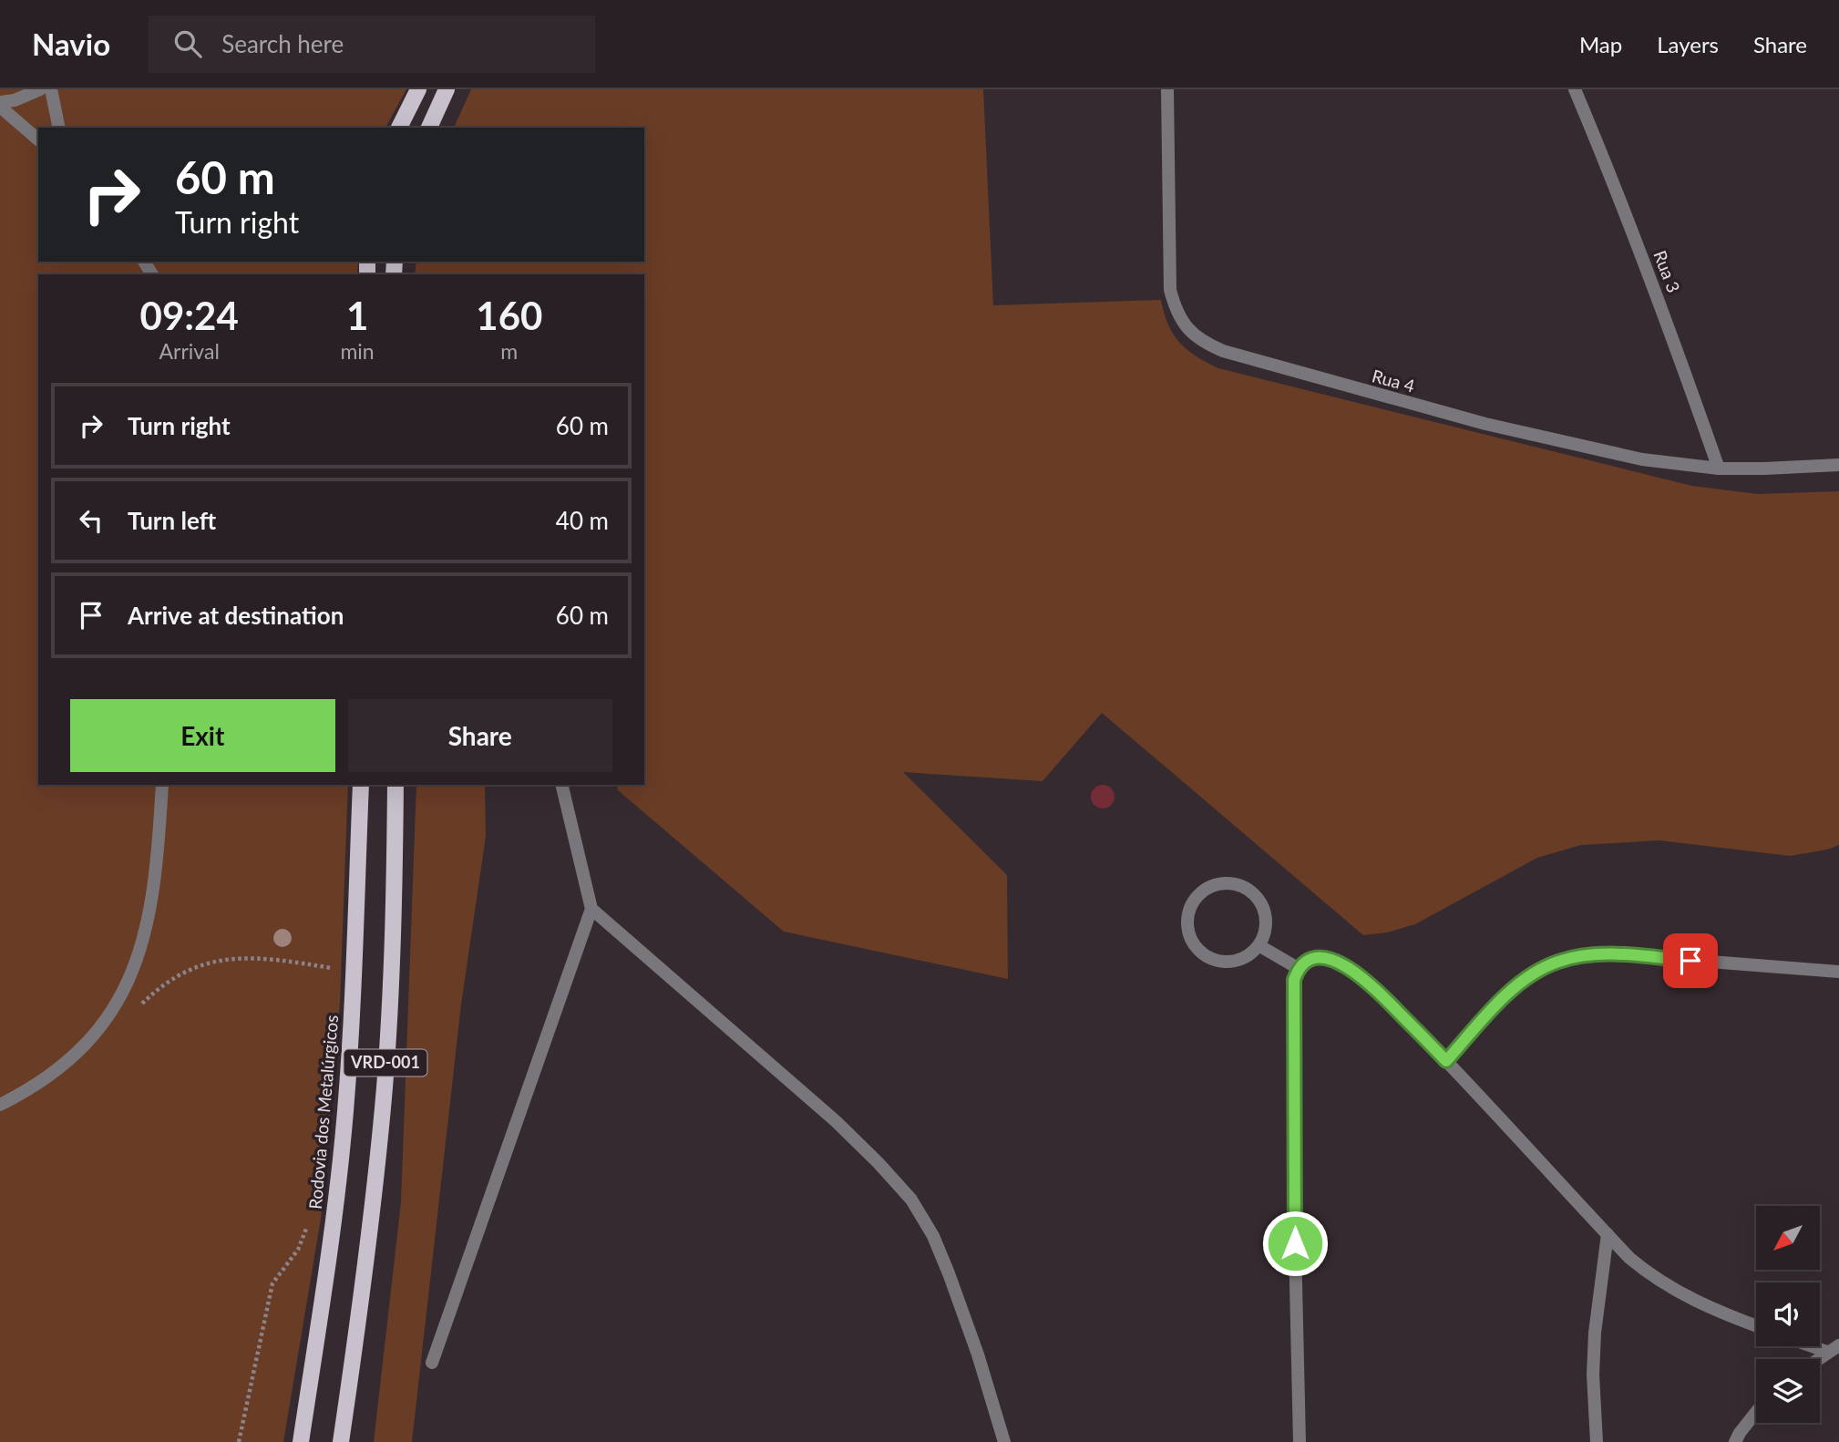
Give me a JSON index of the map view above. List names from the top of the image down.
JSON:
{
  "streets": {
    "main road": ["VRD-001", "Rodovia dos Metalúrgicos"],
    "street": ["Rua 3", "Rua 4"]
  },
  "crossings": [
    ["Rua 3", "Rua 4"]
  ],
  "north": "bottom left",
  "page": {
    "header": "Navio",
    "search": "Search here",
    "nav": ["Map", "Layers", "Share"],
    "turn": ["60 m", "Turn right"],
    "eta": [
      "09:24",
      "Arrival",
      "1",
      "min",
      "160",
      "m"
    ],
    "list": [
      {
        "name": "Turn right",
        "value": "60 m"
      },
      {
        "name": "Turn left",
        "value": "40 m"
      },
      {
        "name": "Arrive at destination",
        "value": "60 m"
      }
    ],
    "buttons": ["Exit", "Share"]
  }
}
